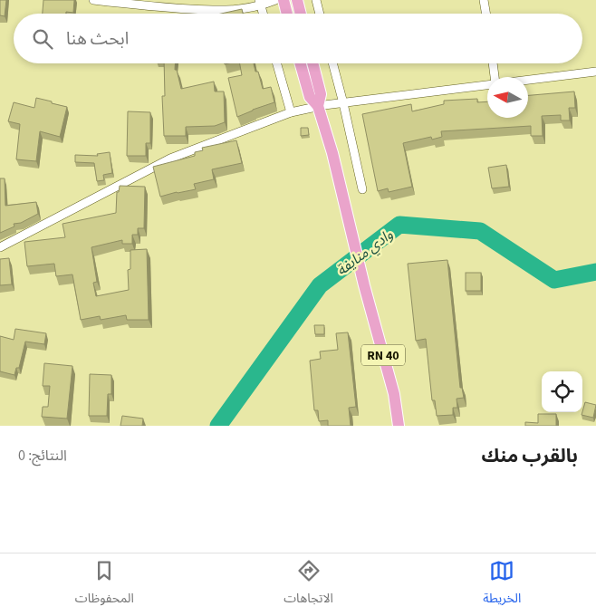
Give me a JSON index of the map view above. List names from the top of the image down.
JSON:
{
  "streets": {
    "main road": ["RN 40"]
  },
  "water": ["وادي منايفة"],
  "north": "left",
  "page": {
    "search": "ابحث هنا",
    "heading": ["بالقرب منك", "النتائج: 0"],
    "nav": ["الخريطة", "الاتجاهات", "المحفوظات"]
  }
}
